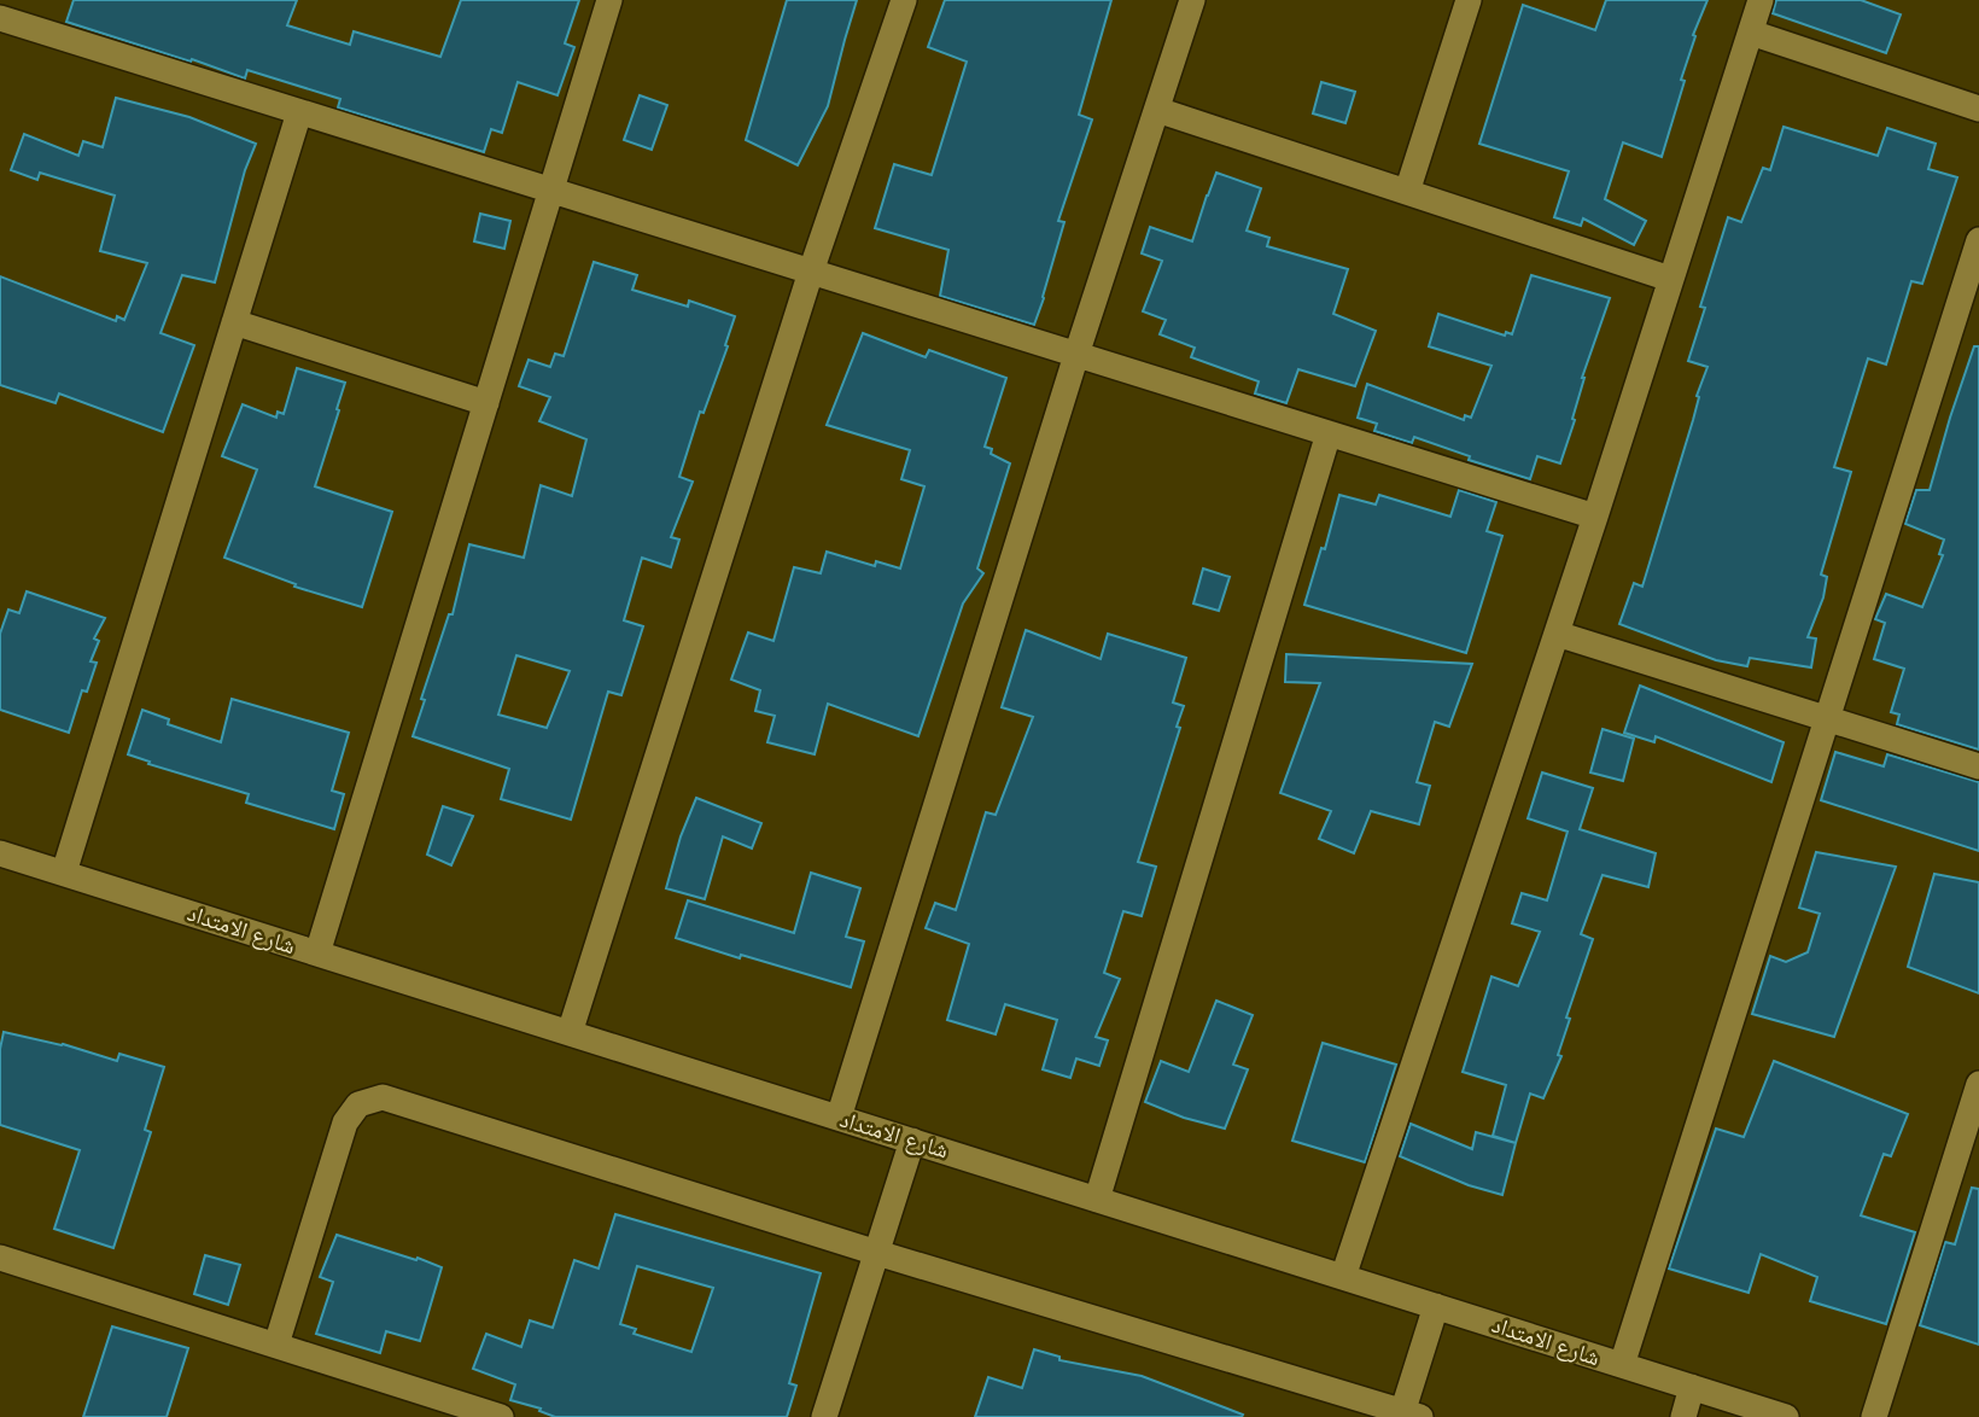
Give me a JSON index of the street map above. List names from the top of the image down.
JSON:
{
  "streets": {
    "street": ["شارع الامتداد"]
  }
}
